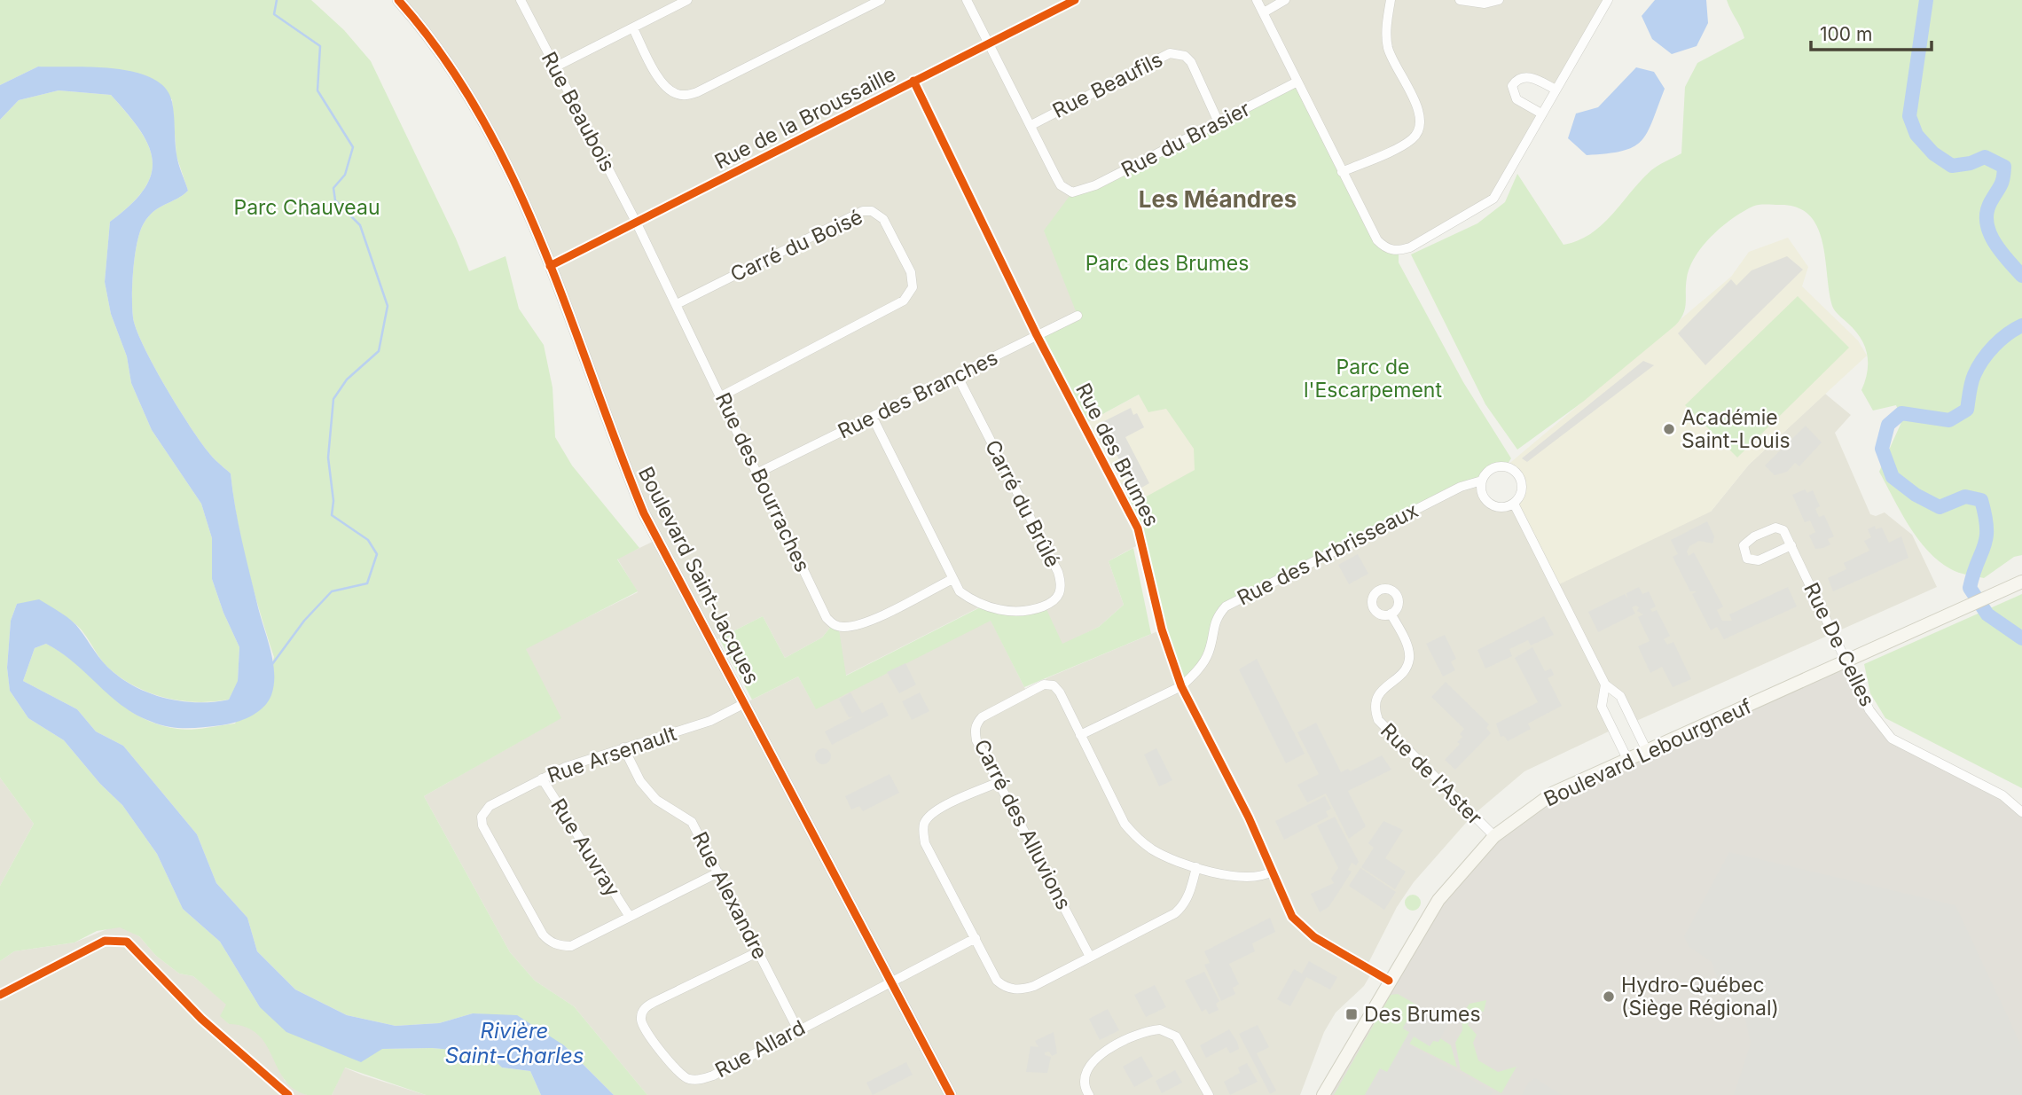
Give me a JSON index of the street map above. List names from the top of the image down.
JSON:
{
  "streets": {
    "main road": ["Boulevard Lebourgneuf"],
    "street": [
      "Rue Beaufils",
      "Rue Beaubois",
      "Rue de la Broussaille",
      "Rue du Brasier",
      "Carré du Boisé",
      "Rue des Branches",
      "Rue des Brumes",
      "Rue des Bourraches",
      "Carré du Brûlé",
      "Rue des Arbrisseaux",
      "Boulevard Saint-Jacques",
      "Rue De Celles",
      "Rue Arsenault",
      "Rue de l'Aster",
      "Carré des Alluvions",
      "Rue Auvray",
      "Rue Alexandre",
      "Rue Allard"
    ]
  },
  "crossings": [
    ["Rue Beaufils", "Rue du Brasier"],
    ["Rue Beaubois", "Rue de la Broussaille"],
    ["Rue Beaubois", "Rue des Bourraches"],
    ["Rue de la Broussaille", "Rue des Brumes"],
    ["Rue de la Broussaille", "Rue des Bourraches"],
    ["Rue de la Broussaille", "Boulevard Saint-Jacques"],
    ["Carré du Boisé", "Rue des Bourraches"],
    ["Rue des Branches", "Rue des Brumes"],
    ["Rue des Branches", "Rue des Bourraches"],
    ["Rue des Branches", "Carré du Brûlé"],
    ["Rue des Brumes", "Rue des Arbrisseaux"],
    ["Rue des Brumes", "Boulevard Lebourgneuf"],
    ["Rue des Brumes", "Carré des Alluvions"],
    ["Rue des Bourraches", "Carré du Brûlé"],
    ["Rue des Arbrisseaux", "Carré des Alluvions"],
    ["Boulevard Saint-Jacques", "Rue Arsenault"],
    ["Boulevard Saint-Jacques", "Rue Allard"],
    ["Rue De Celles", "Boulevard Lebourgneuf"],
    ["Boulevard Lebourgneuf", "Rue de l'Aster"],
    ["Rue Arsenault", "Rue Auvray"],
    ["Rue Arsenault", "Rue Alexandre"],
    ["Rue Alexandre", "Rue Allard"]
  ],
  "districts": ["Les Méandres"],
  "water": ["Rivière Saint-Charles"],
  "parks": ["Parc Chauveau", "Parc des Brumes", "Parc de l'Escarpement"],
  "places": {
    "other": ["Académie Saint-Louis", "Hydro-Québec (Siège Régional)"],
    "transit": ["Des Brumes"]
  },
  "scale_bar": "100 m"
}
